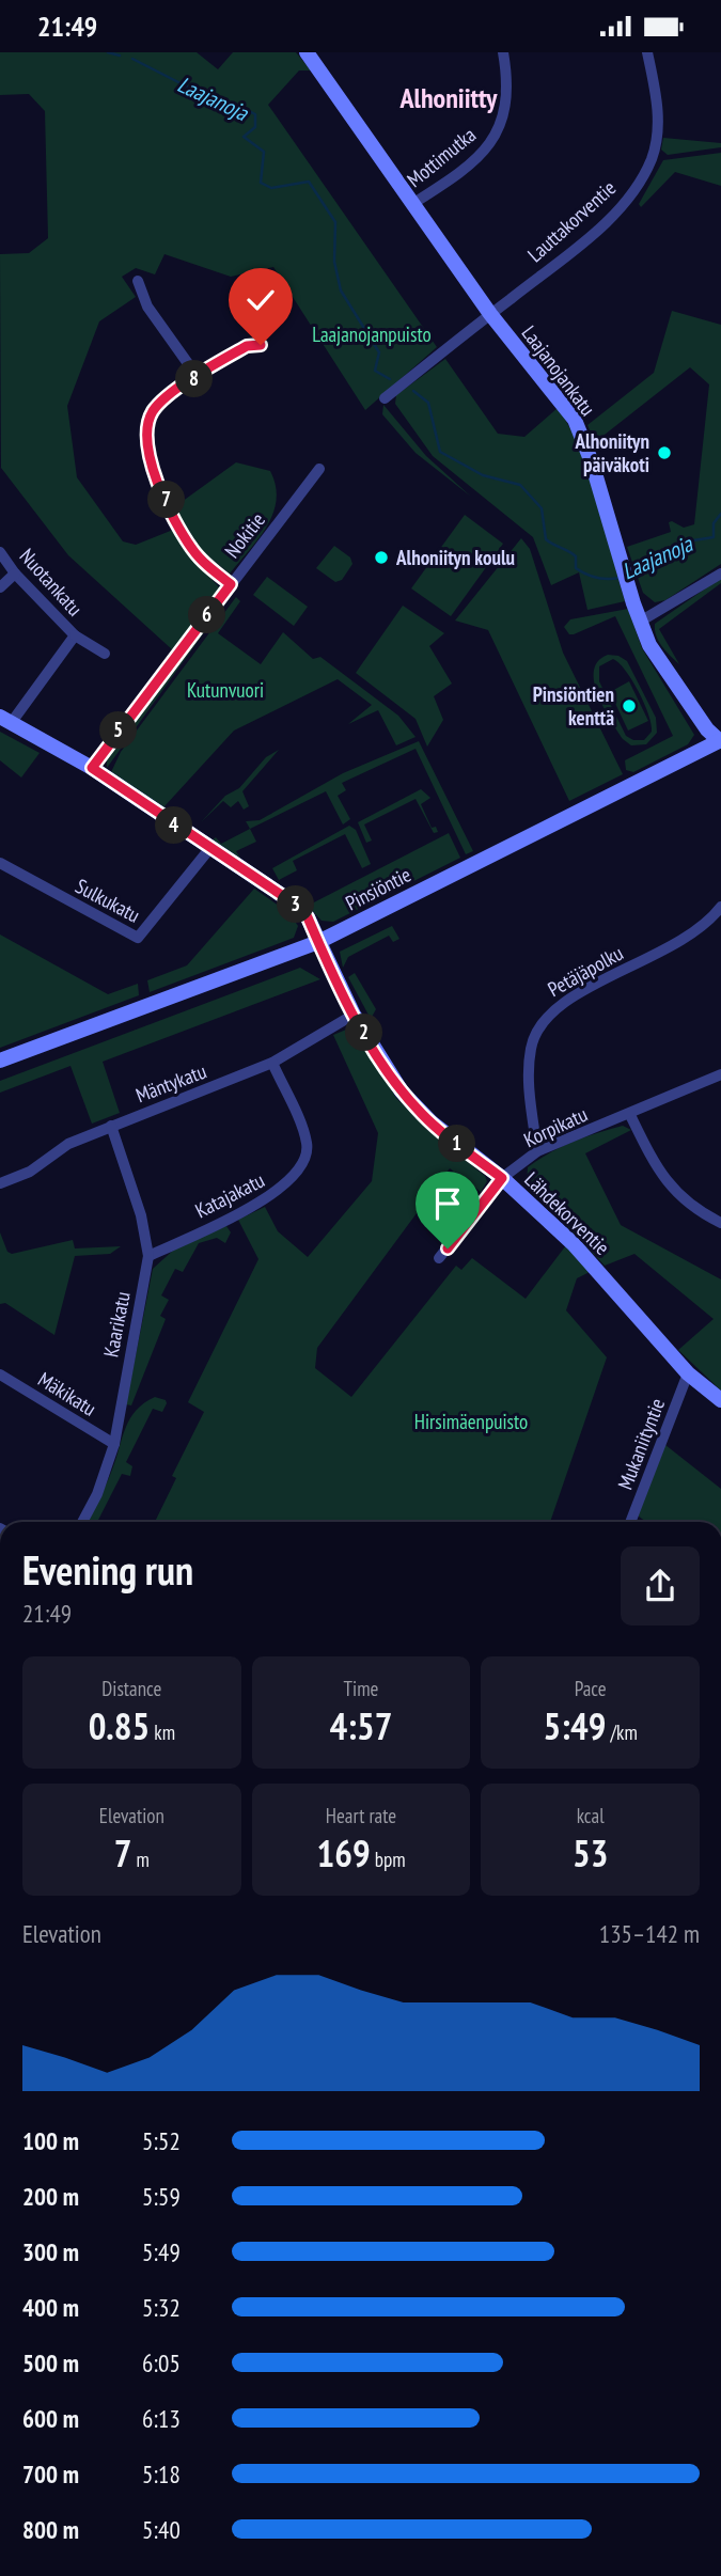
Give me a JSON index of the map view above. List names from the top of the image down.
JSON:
{
  "streets": {
    "street": [
      "Mottimutka",
      "Lauttakorventie",
      "Laajanojankatu",
      "Nokitie",
      "Nuotankatu",
      "Pinsiöntie",
      "Sulkukatu",
      "Petäjäpolku",
      "Mäntykatu",
      "Korpikatu",
      "Katajakatu",
      "Lähdekorventie",
      "Kaarikatu",
      "Mäkikatu",
      "Mukaniityntie"
    ]
  },
  "crossings": [
    ["Mottimutka", "Laajanojankatu"],
    ["Lauttakorventie", "Laajanojankatu"],
    ["Laajanojankatu", "Pinsiöntie"],
    ["Nokitie", "Lähdekorventie"],
    ["Nuotankatu", "Lähdekorventie"],
    ["Pinsiöntie", "Lähdekorventie"],
    ["Sulkukatu", "Lähdekorventie"],
    ["Petäjäpolku", "Korpikatu"],
    ["Mäntykatu", "Katajakatu"],
    ["Mäntykatu", "Lähdekorventie"],
    ["Mäntykatu", "Kaarikatu"],
    ["Korpikatu", "Lähdekorventie"],
    ["Katajakatu", "Kaarikatu"],
    ["Lähdekorventie", "Mukaniityntie"],
    ["Kaarikatu", "Mäkikatu"]
  ],
  "districts": ["Alhoniitty"],
  "water": ["Laajanoja"],
  "parks": ["Laajanojanpuisto", "Kutunvuori", "Hirsimäenpuisto"],
  "places": ["Alhoniityn päiväkoti", "Alhoniityn koulu", "Pinsiöntien kenttä"],
  "page": {
    "status": "21:49",
    "pins": [
      "8",
      "7",
      "6",
      "5",
      "4",
      "3",
      "2",
      "1"
    ],
    "heading": ["Evening run", "21:49"],
    "stats": [
      ["Distance", "0.85 km"],
      ["Time", "4:57"],
      ["Pace", "5:49 /km"],
      ["Elevation", "7 m"],
      ["Heart rate", "169 bpm"],
      ["kcal", "53"]
    ],
    "chart": ["Elevation", "135–142 m"],
    "list": [
      {
        "name": "100 m",
        "note": "5:52"
      },
      {
        "name": "200 m",
        "note": "5:59"
      },
      {
        "name": "300 m",
        "note": "5:49"
      },
      {
        "name": "400 m",
        "note": "5:32"
      },
      {
        "name": "500 m",
        "note": "6:05"
      },
      {
        "name": "600 m",
        "note": "6:13"
      },
      {
        "name": "700 m",
        "note": "5:18"
      },
      {
        "name": "800 m",
        "note": "5:40"
      }
    ]
  }
}
